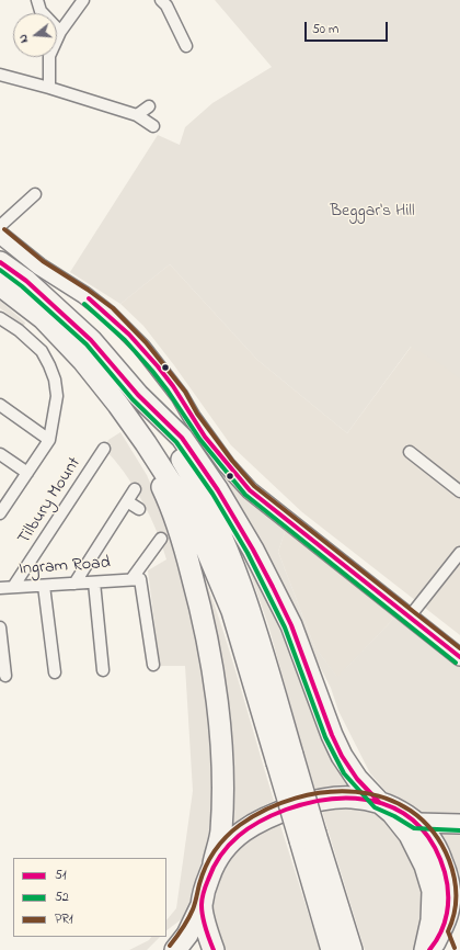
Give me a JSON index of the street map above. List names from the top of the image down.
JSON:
{
  "streets": {
    "street": ["Tilbury Mount", "Ingram Road"]
  },
  "crossings": [
    ["Tilbury Mount", "Ingram Road"]
  ],
  "parks": ["Beggar's Hill"],
  "lines": ["transit line PR1", "transit line 51", "transit line 52"],
  "legend": ["51", "52", "PR1"],
  "scale_bar": "50 m",
  "north": "left"
}
